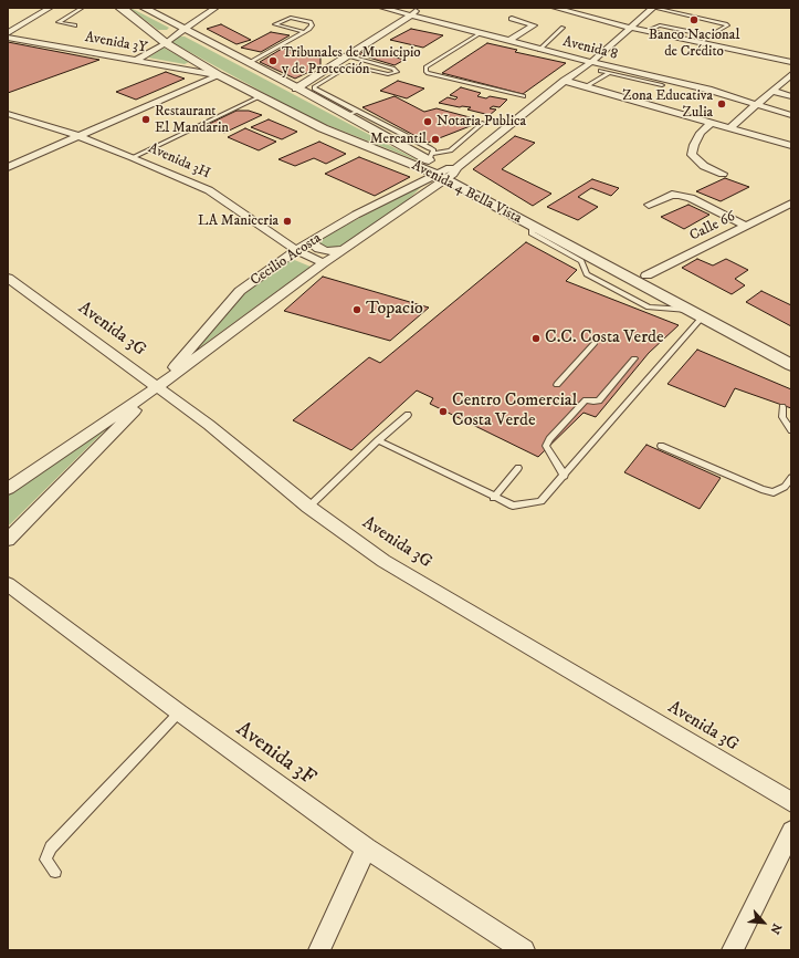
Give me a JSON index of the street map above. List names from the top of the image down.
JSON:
{
  "streets": {
    "street": [
      "Avenida 3Y",
      "Avenida 8",
      "Avenida 3H",
      "Avenida 4 Bella Vista",
      "Calle 66",
      "Cecilio Acosta",
      "Avenida 3G",
      "Avenida 3F"
    ]
  },
  "crossings": [
    ["Avenida 3Y", "Avenida 4 Bella Vista"],
    ["Avenida 3H", "Cecilio Acosta"],
    ["Avenida 4 Bella Vista", "Calle 66"],
    ["Avenida 4 Bella Vista", "Cecilio Acosta"],
    ["Cecilio Acosta", "Avenida 3G"]
  ],
  "places": [
    "Banco Nacional de Crédito",
    "Tribunales de Municipio y de Protección",
    "Zona Educativa Zulia",
    "Restaurant El Mandarin",
    "Notaria Publica",
    "Mercantil",
    "LA Maniceria",
    "Topacio",
    "C.C. Costa Verde",
    "Centro Comercial Costa Verde"
  ],
  "north": "bottom right"
}
